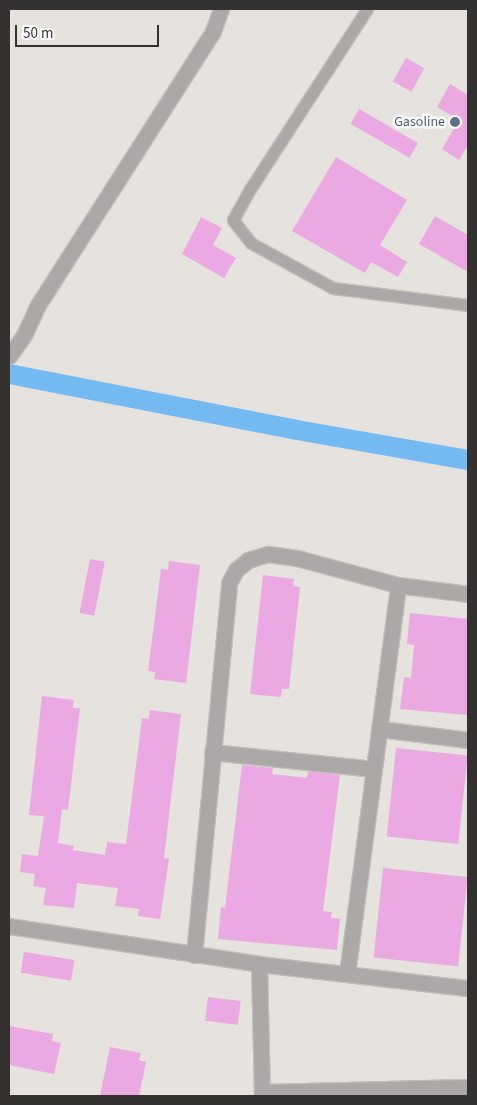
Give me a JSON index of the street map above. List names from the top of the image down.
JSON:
{
  "places": ["Gasoline"],
  "scale_bar": "50 m"
}
